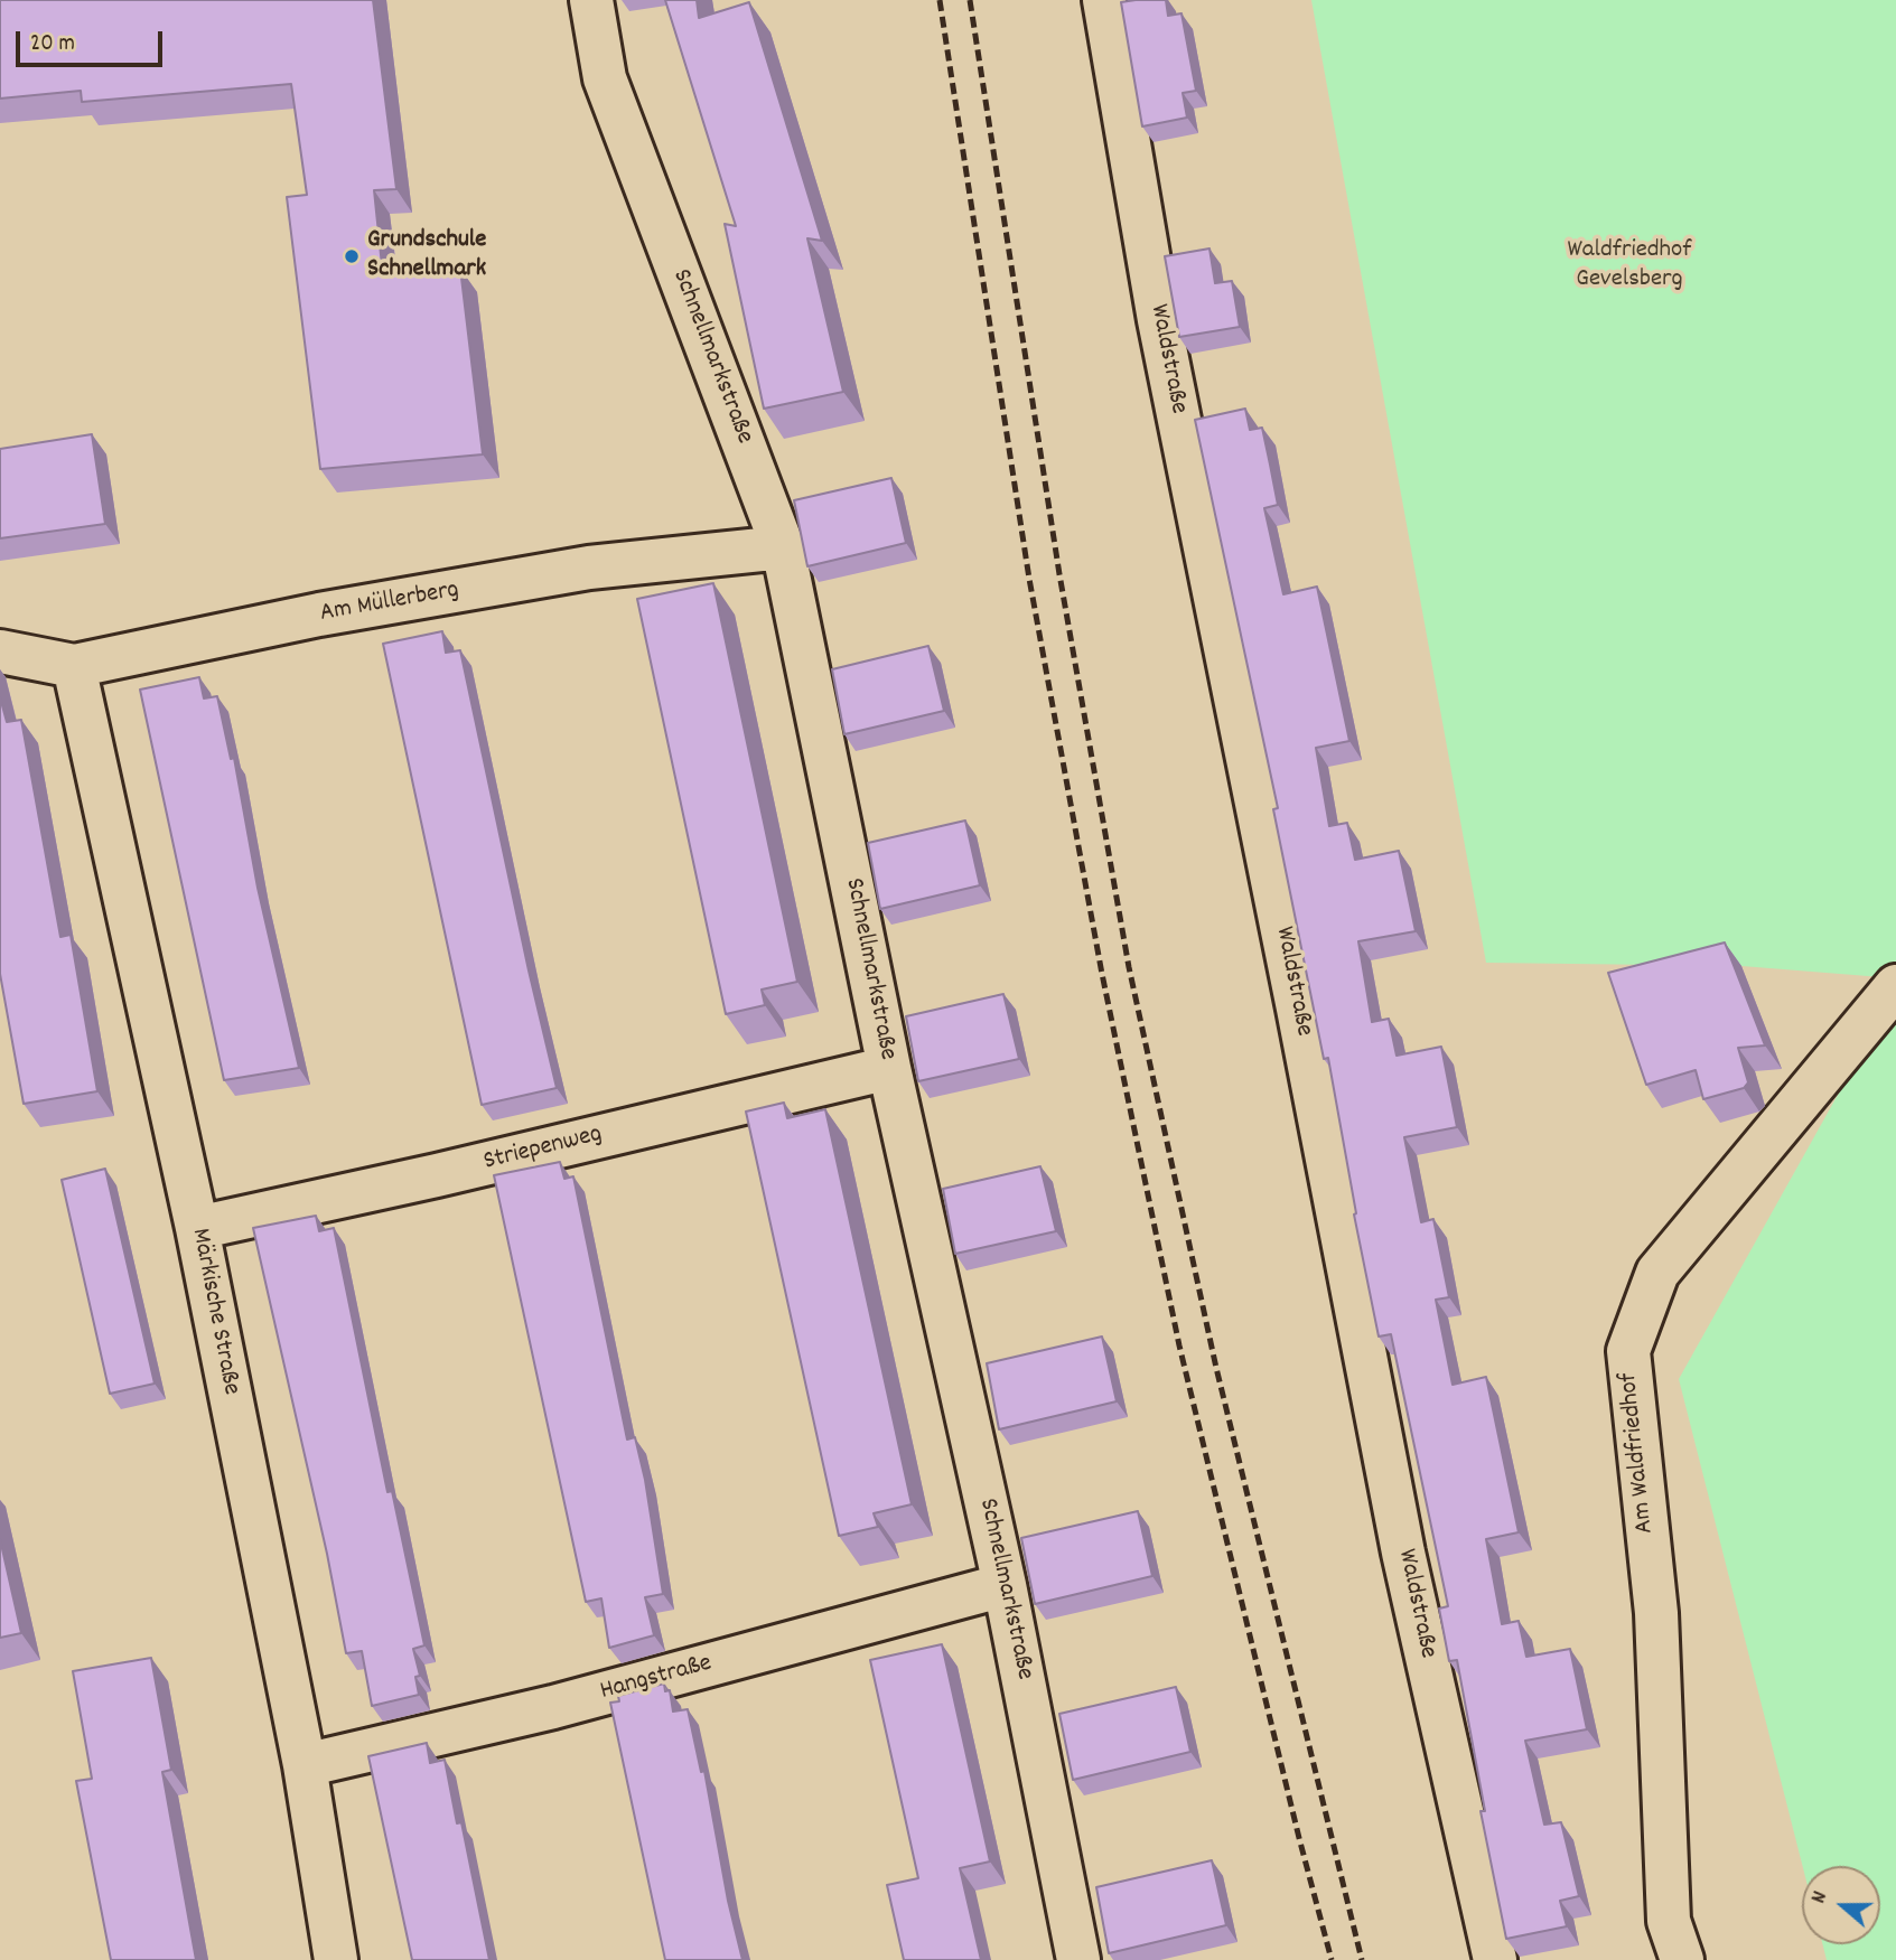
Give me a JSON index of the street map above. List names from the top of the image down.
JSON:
{
  "streets": {
    "street": [
      "Schnellmarkstraße",
      "Waldstraße",
      "Am Müllerberg",
      "Striepenweg",
      "Märkische Straße",
      "Am Waldfriedhof",
      "Hangstraße"
    ]
  },
  "crossings": [
    ["Schnellmarkstraße", "Am Müllerberg"],
    ["Schnellmarkstraße", "Striepenweg"],
    ["Schnellmarkstraße", "Hangstraße"],
    ["Am Müllerberg", "Märkische Straße"],
    ["Striepenweg", "Märkische Straße"],
    ["Märkische Straße", "Hangstraße"]
  ],
  "parks": ["Waldfriedhof Gevelsberg"],
  "places": ["Grundschule Schnellmark"],
  "scale_bar": "20 m",
  "north": "left"
}
